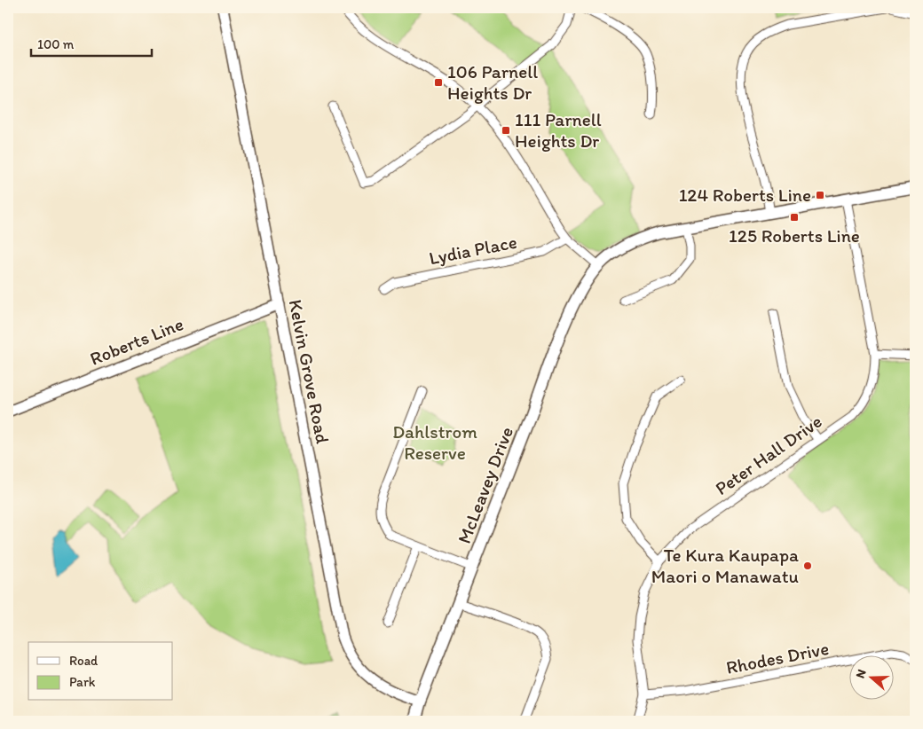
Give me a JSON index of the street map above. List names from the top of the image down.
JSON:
{
  "streets": {
    "main road": ["McLeavey Drive"],
    "street": [
      "Lydia Place",
      "Roberts Line",
      "Kelvin Grove Road",
      "Peter Hall Drive",
      "Rhodes Drive"
    ]
  },
  "crossings": [
    ["Roberts Line", "Kelvin Grove Road"],
    ["Kelvin Grove Road", "McLeavey Drive"],
    ["Peter Hall Drive", "Rhodes Drive"]
  ],
  "parks": ["Dahlstrom Reserve"],
  "places": {
    "transit": [
      "106 Parnell Heights Dr",
      "111 Parnell Heights Dr",
      "124 Roberts Line",
      "125 Roberts Line"
    ],
    "other": ["Te Kura Kaupapa Maori o Manawatu"]
  },
  "legend": ["Road", "Park"],
  "scale_bar": "100 m",
  "north": "left"
}
